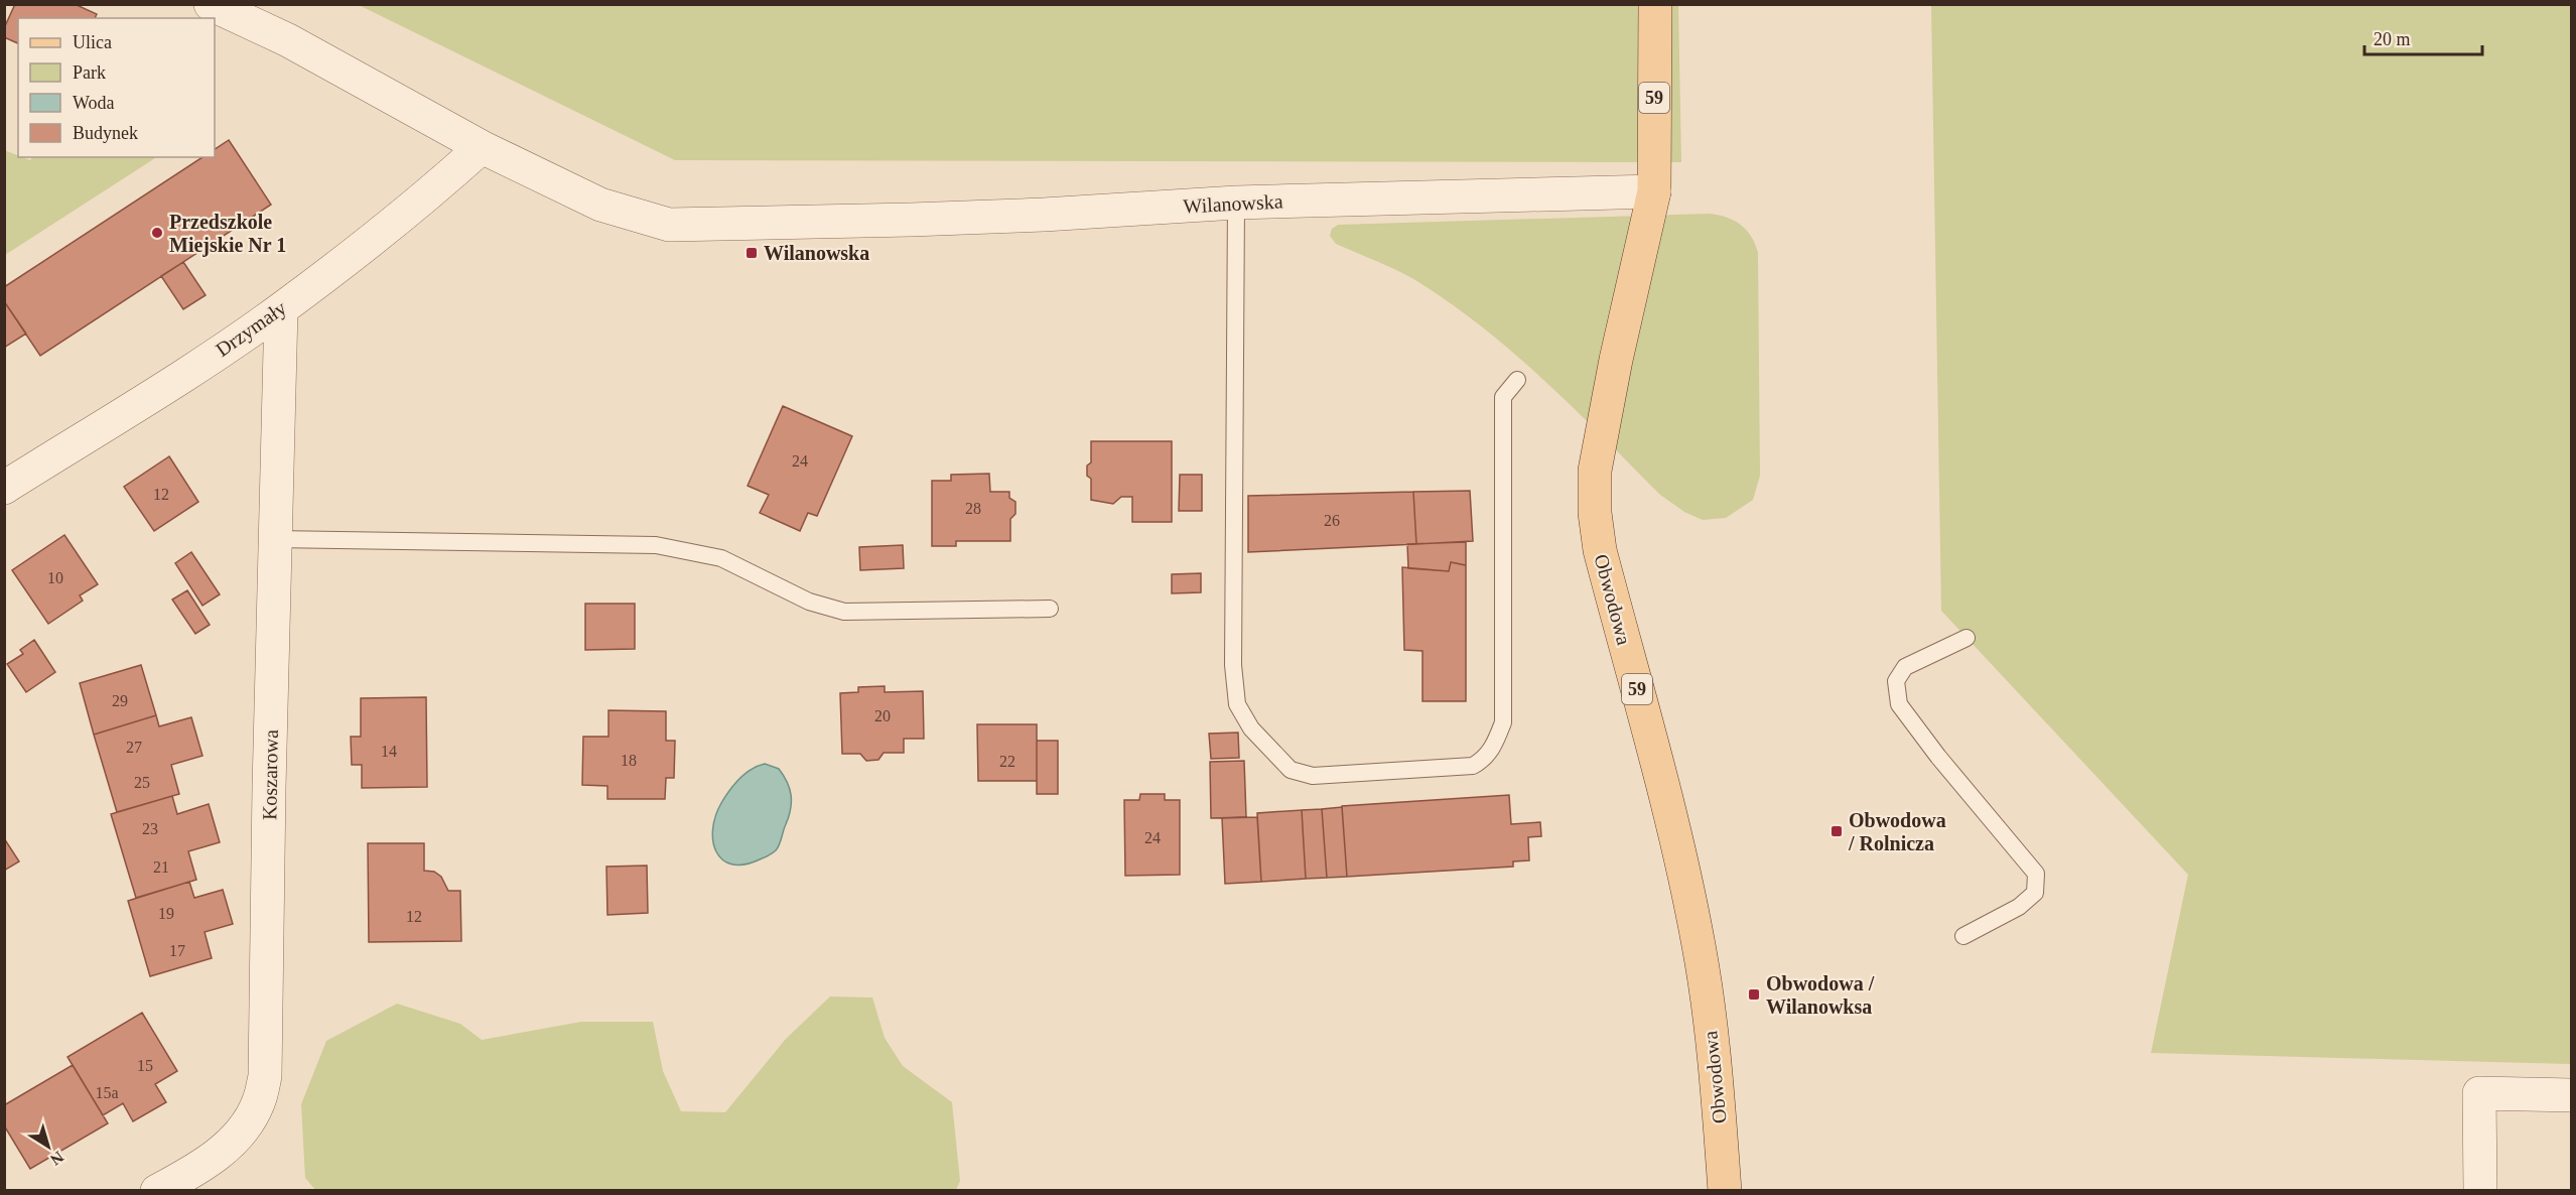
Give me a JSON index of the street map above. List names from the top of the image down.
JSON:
{
  "streets": {
    "main road": ["59", "Obwodowa"],
    "street": ["Wilanowska", "Drzymały", "Koszarowa"]
  },
  "crossings": [
    ["Wilanowska", "Drzymały"],
    ["Wilanowska", "Obwodowa"],
    ["Drzymały", "Koszarowa"]
  ],
  "places": {
    "other": ["Przedszkole Miejskie Nr 1"],
    "transit": ["Wilanowska", "Obwodowa / Rolnicza", "Obwodowa / Wilanowksa"]
  },
  "house_numbers": [
    "24",
    "12",
    "28",
    "26",
    "10",
    "29",
    "20",
    "27",
    "14",
    "18",
    "22",
    "25",
    "23",
    "24",
    "21",
    "19",
    "12",
    "17",
    "15",
    "15a"
  ],
  "legend": [
    "Ulica",
    "Park",
    "Woda",
    "Budynek"
  ],
  "scale_bar": "20 m",
  "north": "bottom right"
}
